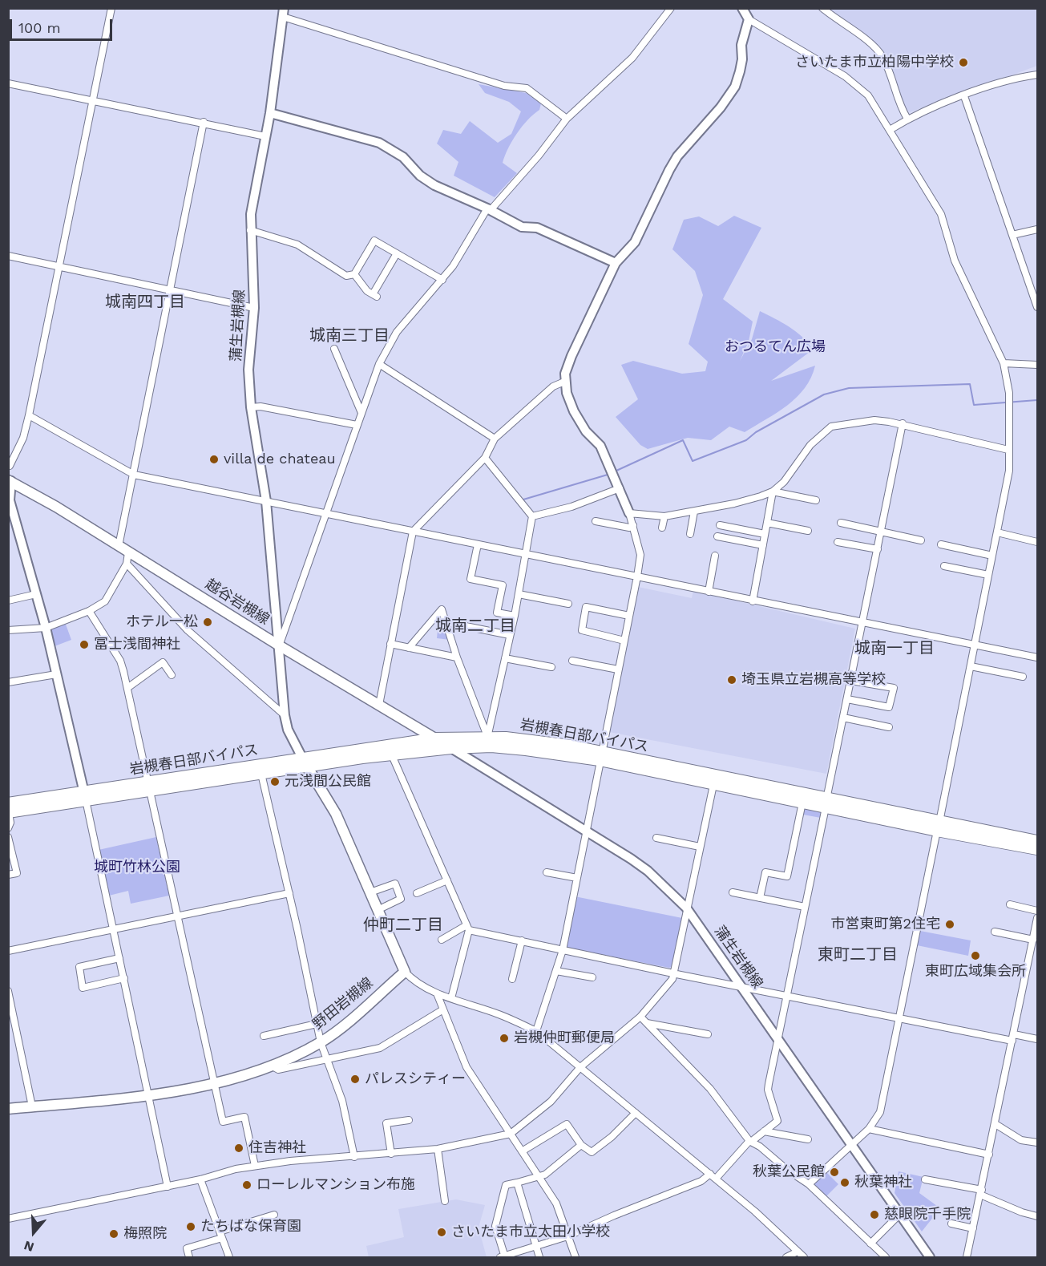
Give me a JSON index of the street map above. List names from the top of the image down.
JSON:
{
  "streets": {
    "highway": ["岩槻春日部バイパス"],
    "main road": ["越谷岩槻線", "野田岩槻線"],
    "street": ["蒲生岩槻線"]
  },
  "crossings": [
    ["蒲生岩槻線", "越谷岩槻線"],
    ["蒲生岩槻線", "岩槻春日部バイパス"],
    ["越谷岩槻線", "岩槻春日部バイパス"]
  ],
  "districts": [
    "城南四丁目",
    "城南三丁目",
    "城南二丁目",
    "城南一丁目",
    "仲町二丁目",
    "東町二丁目"
  ],
  "parks": ["おつるてん広場", "城町竹林公園"],
  "places": [
    "さいたま市立柏陽中学校",
    "villa de chateau",
    "ホテル一松",
    "冨士浅間神社",
    "埼玉県立岩槻高等学校",
    "元浅間公民館",
    "市営東町第2住宅",
    "東町広域集会所",
    "岩槻仲町郵便局",
    "パレスシティー",
    "住吉神社",
    "秋葉公民館",
    "秋葉神社",
    "ローレルマンション布施",
    "慈眼院千手院",
    "たちばな保育園",
    "さいたま市立太田小学校",
    "梅照院"
  ],
  "scale_bar": "100 m",
  "north": "bottom"
}
